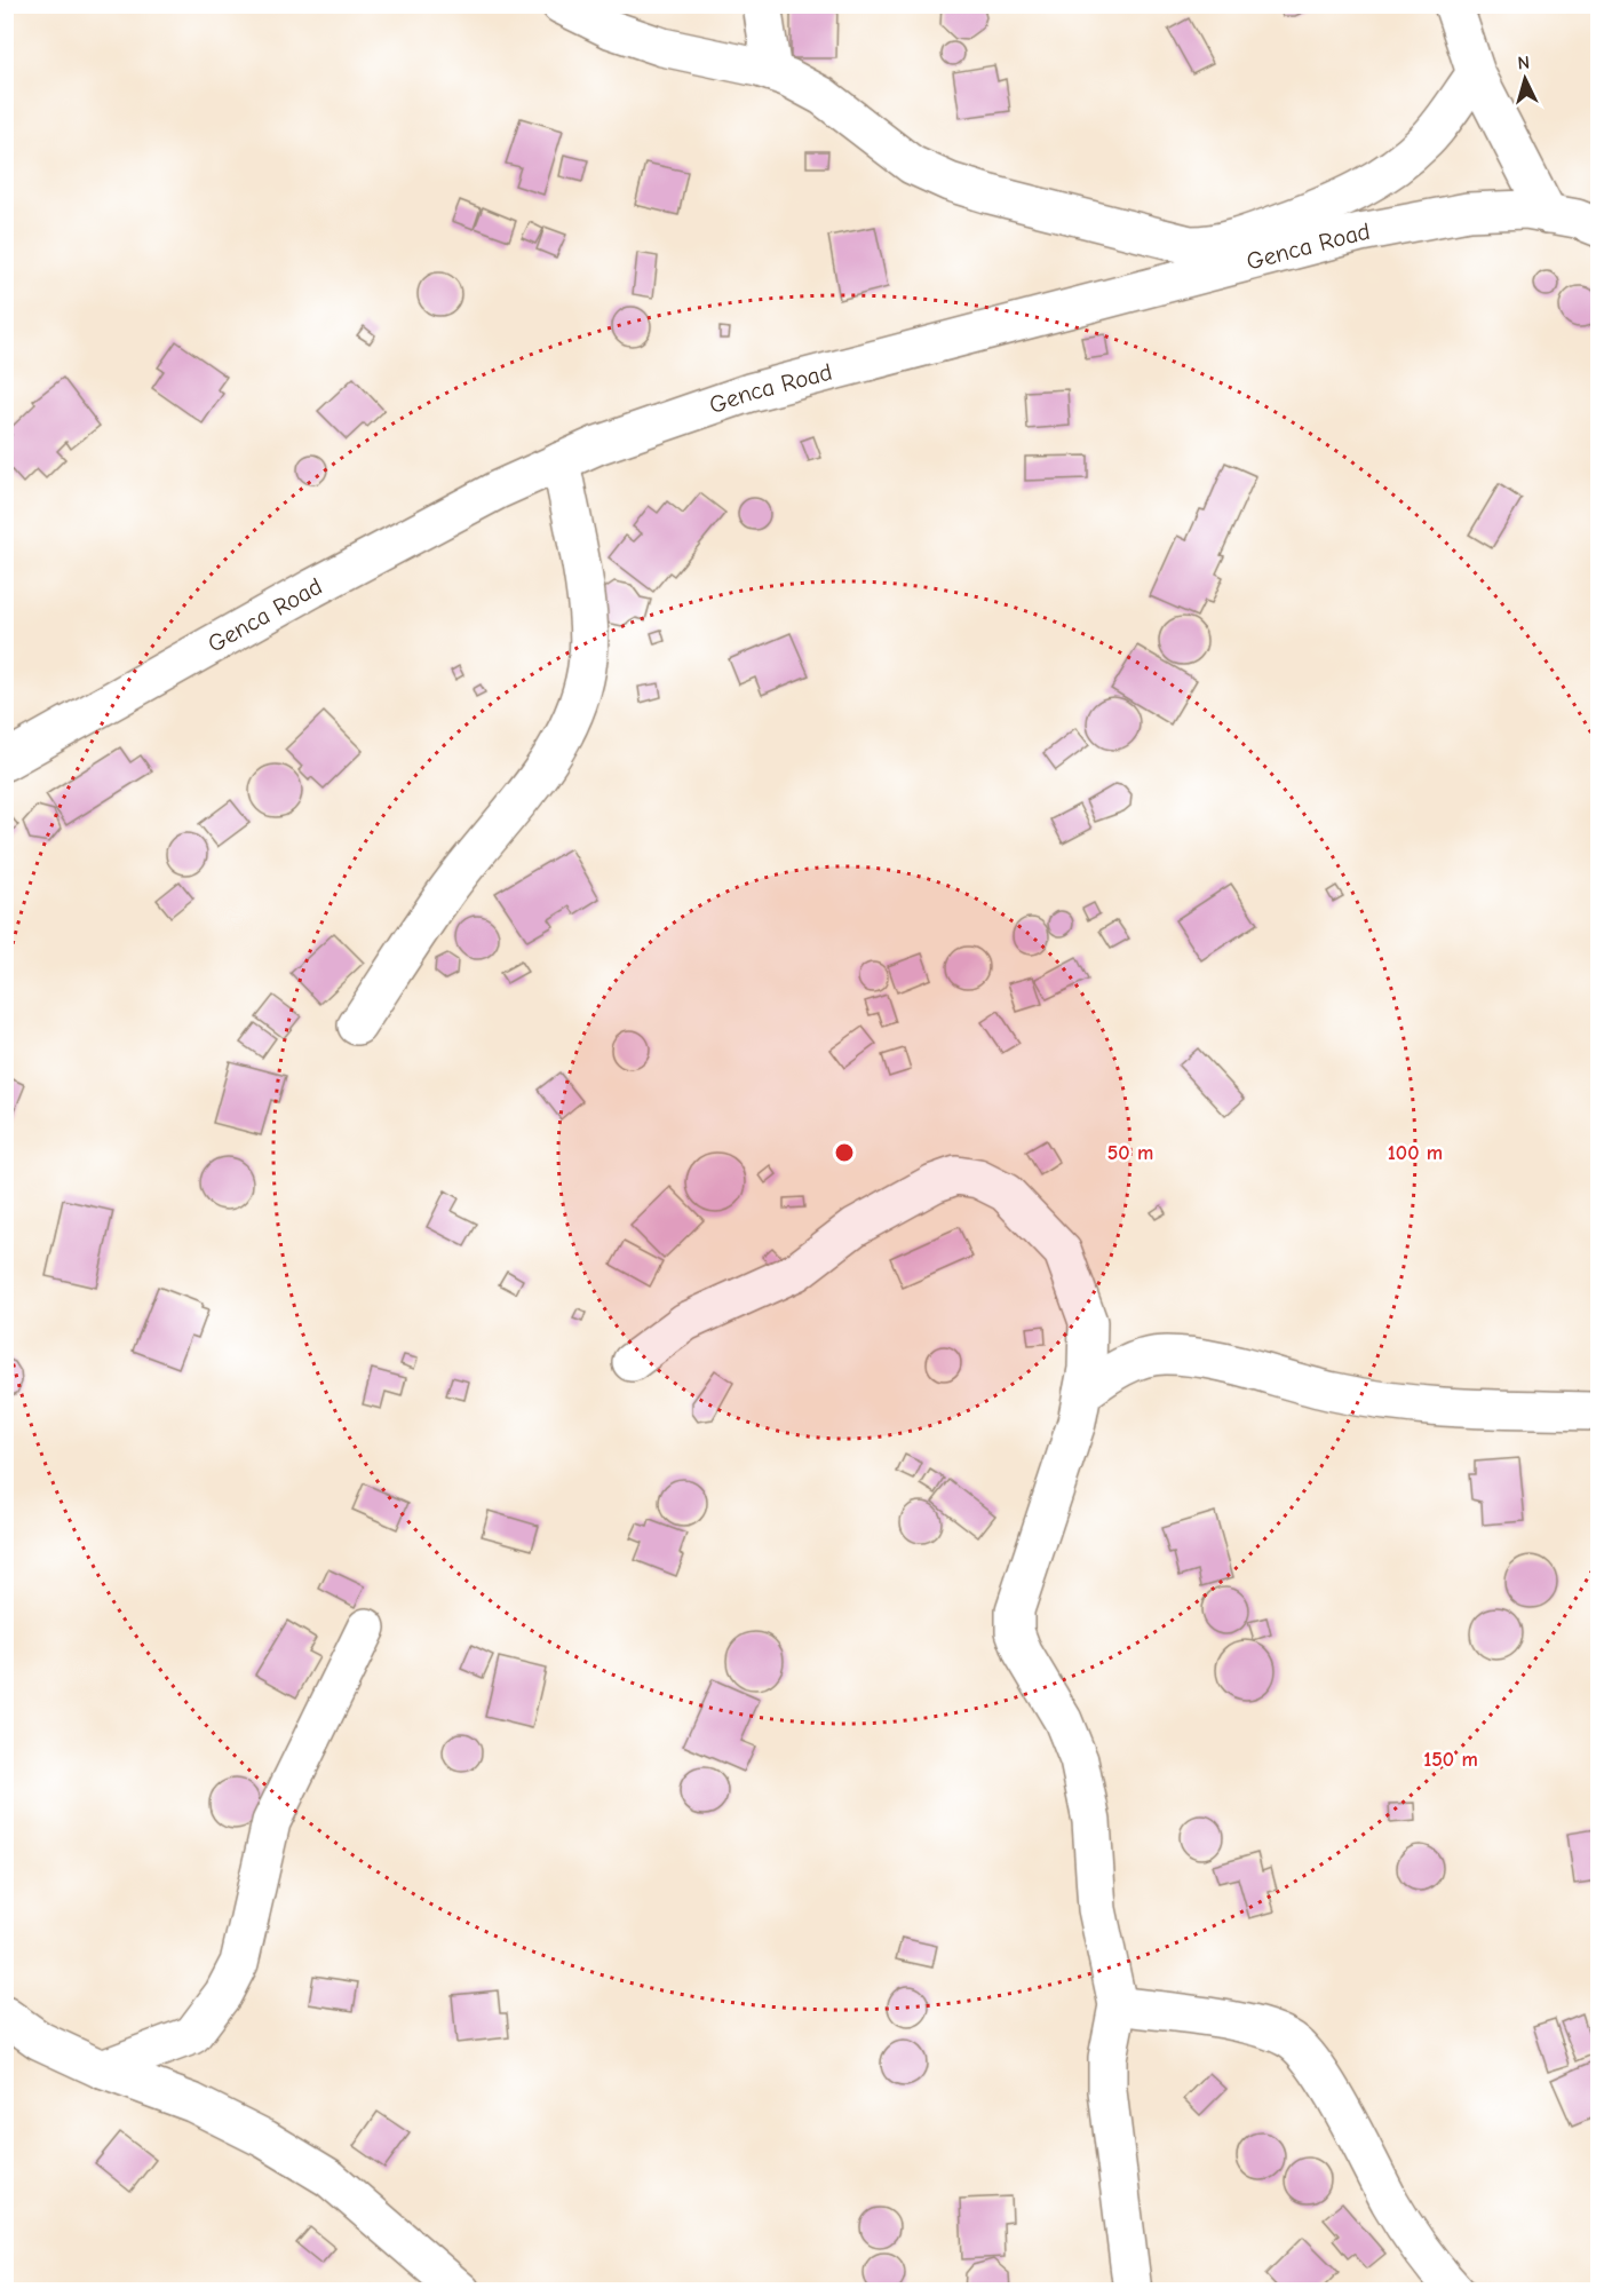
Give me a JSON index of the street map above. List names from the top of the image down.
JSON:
{
  "streets": {
    "street": ["Genca Road"]
  },
  "north": "top",
  "rings": ["50 m", "100 m", "150 m"]
}
